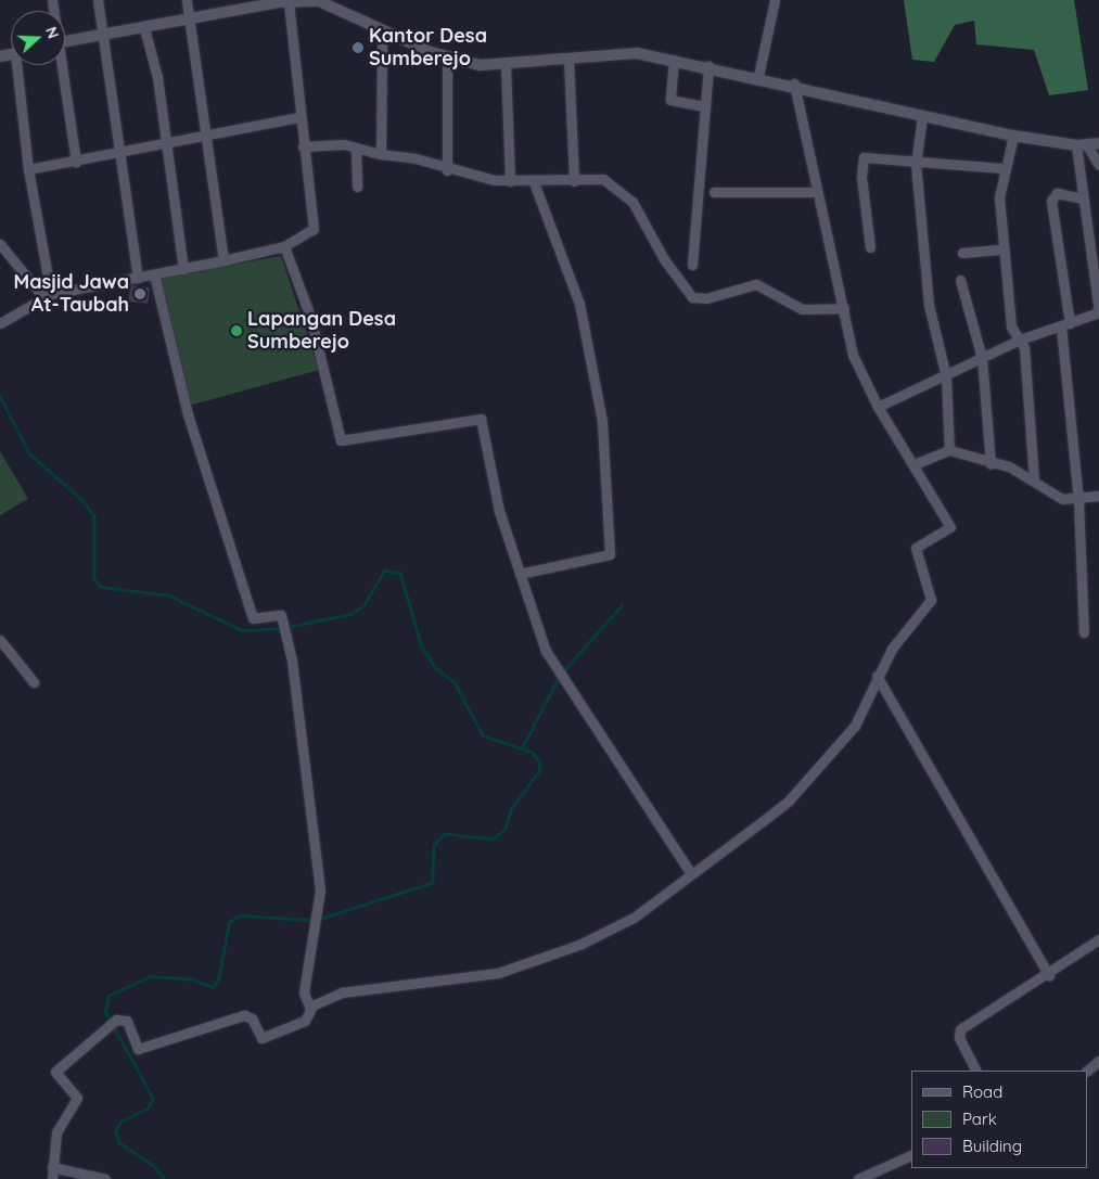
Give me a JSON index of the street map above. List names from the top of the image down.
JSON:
{
  "places": ["Kantor Desa Sumberejo", "Masjid Jawa At-Taubah", "Lapangan Desa Sumberejo"],
  "legend": ["Road", "Park", "Building"],
  "north": "right"
}
